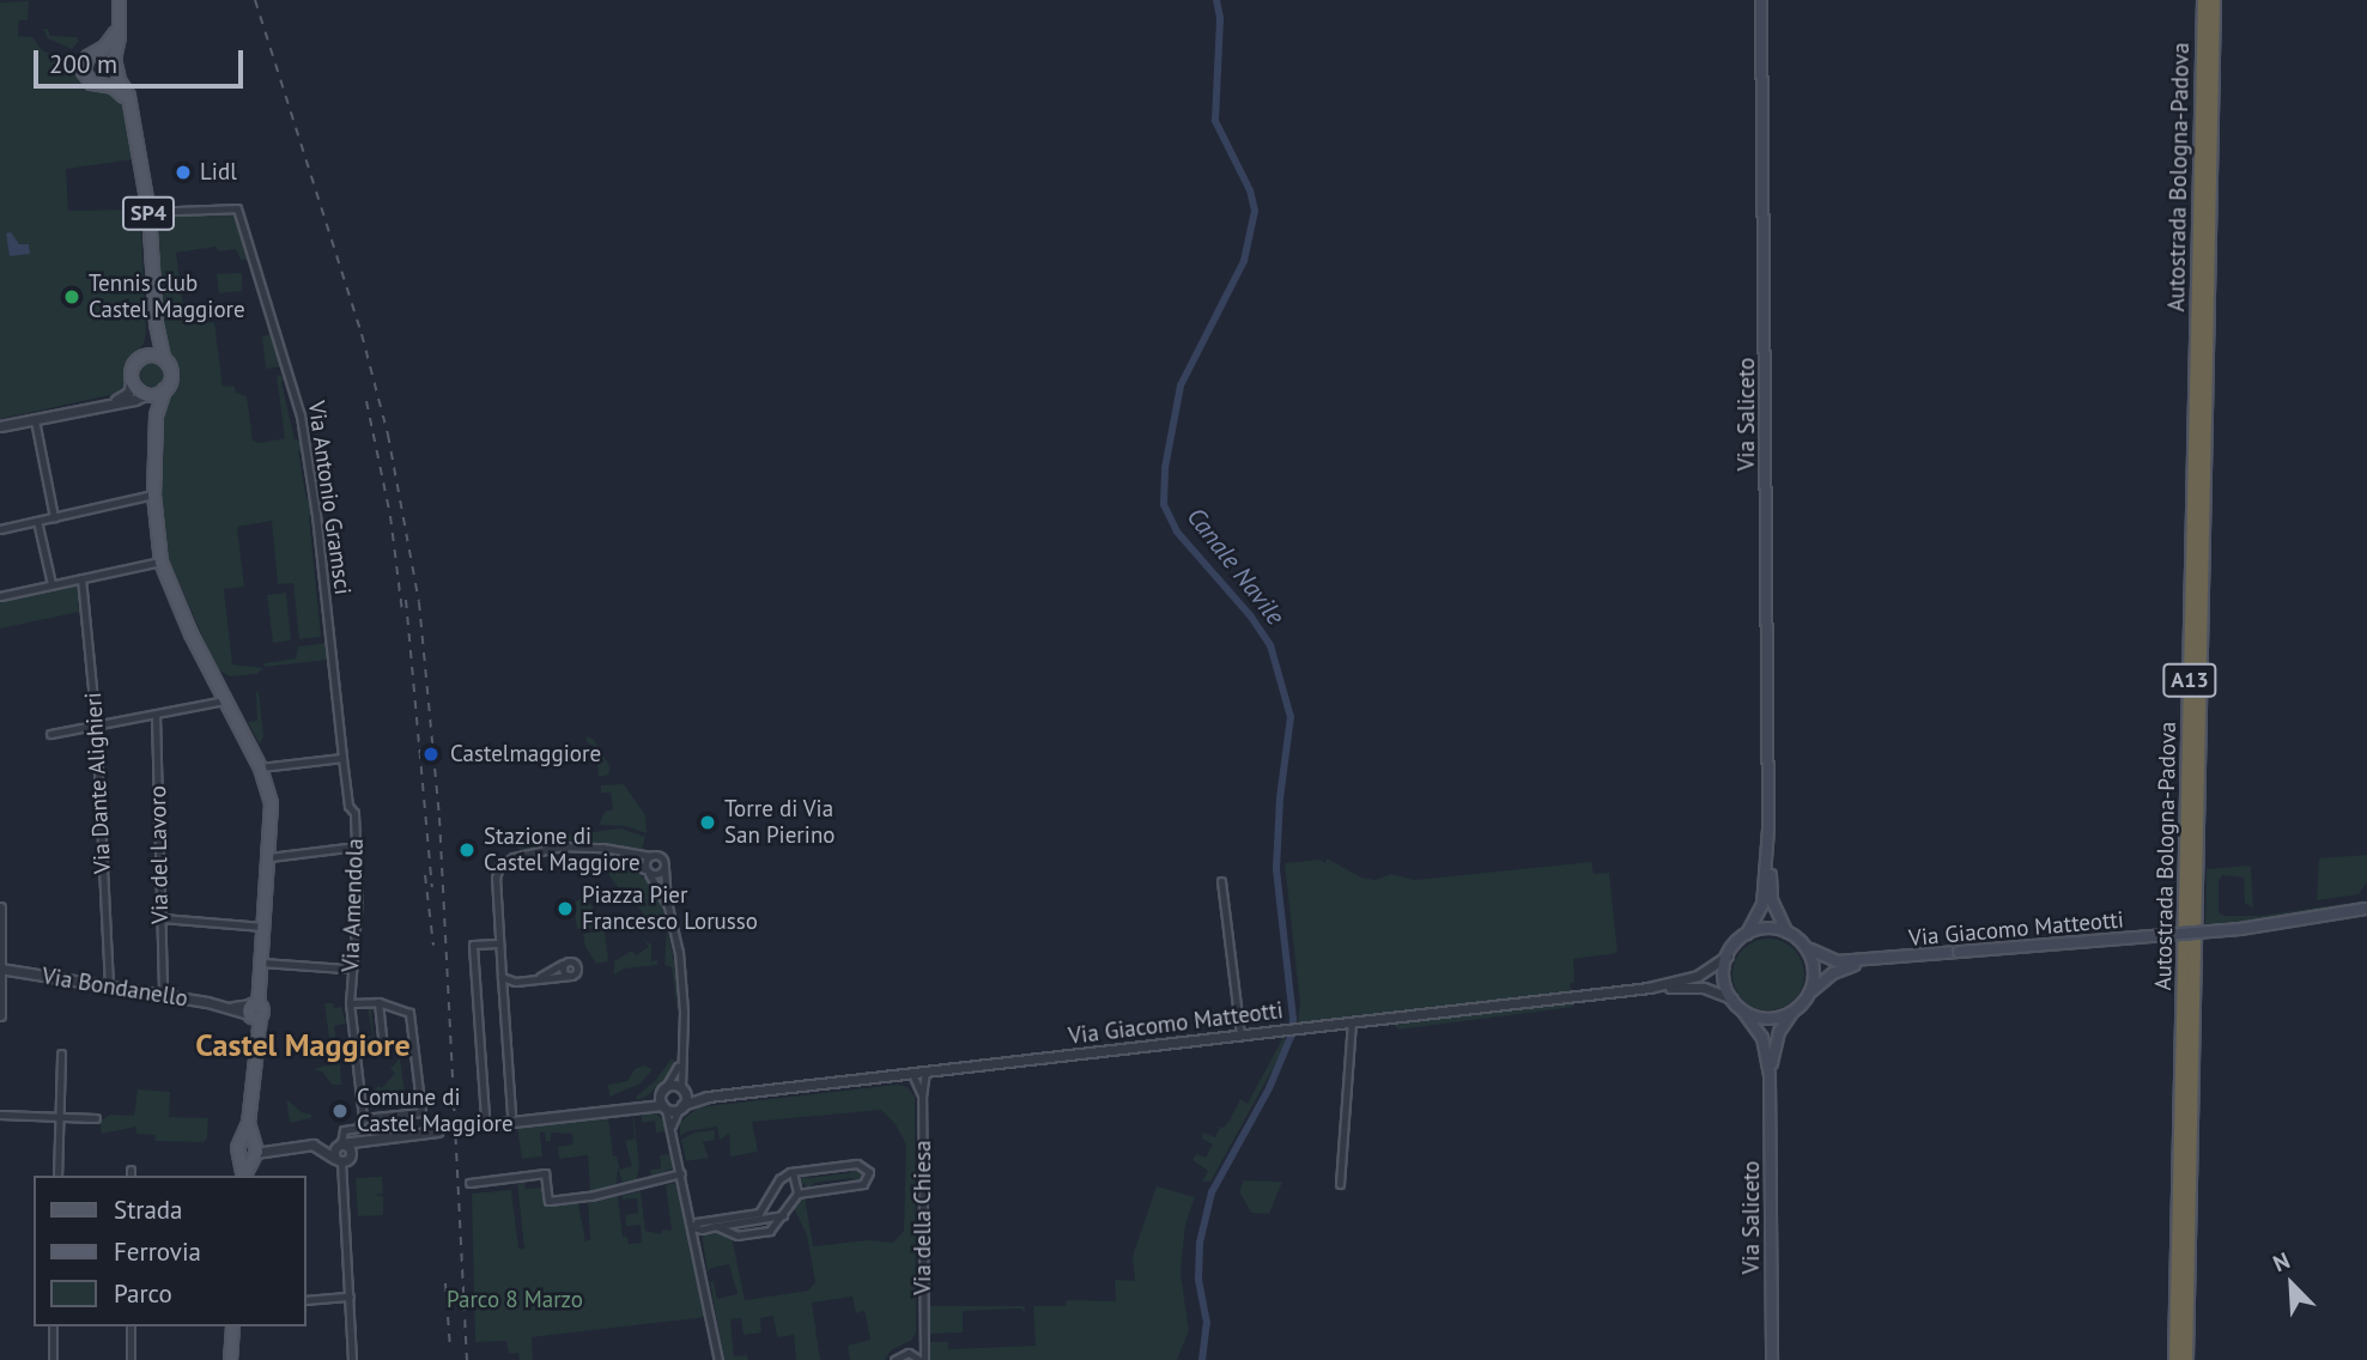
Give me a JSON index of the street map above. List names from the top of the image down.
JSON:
{
  "streets": {
    "highway": ["Autostrada Bologna-Padova", "A13"],
    "main road": ["SP4", "Via Saliceto", "Via Giacomo Matteotti"],
    "street": [
      "Via Antonio Gramsci",
      "Via Dante Alighieri",
      "Via del Lavoro",
      "Via Amendola",
      "Via Bondanello",
      "Via della Chiesa"
    ]
  },
  "crossings": [
    ["SP4", "Via Antonio Gramsci"],
    ["Via Saliceto", "Via Giacomo Matteotti"],
    ["Via Antonio Gramsci", "Via Amendola"],
    ["Via Dante Alighieri", "Via Bondanello"],
    ["Via del Lavoro", "Via Bondanello"],
    ["Via Giacomo Matteotti", "Via della Chiesa"]
  ],
  "districts": ["Castel Maggiore"],
  "water": ["Canale Navile"],
  "parks": ["Parco 8 Marzo"],
  "places": [
    "Lidl",
    "Tennis club Castel Maggiore",
    "Castelmaggiore",
    "Torre di Via San Pierino",
    "Stazione di Castel Maggiore",
    "Piazza Pier Francesco Lorusso",
    "Comune di Castel Maggiore"
  ],
  "legend": ["Strada", "Ferrovia", "Parco"],
  "scale_bar": "200 m",
  "north": "top left"
}
